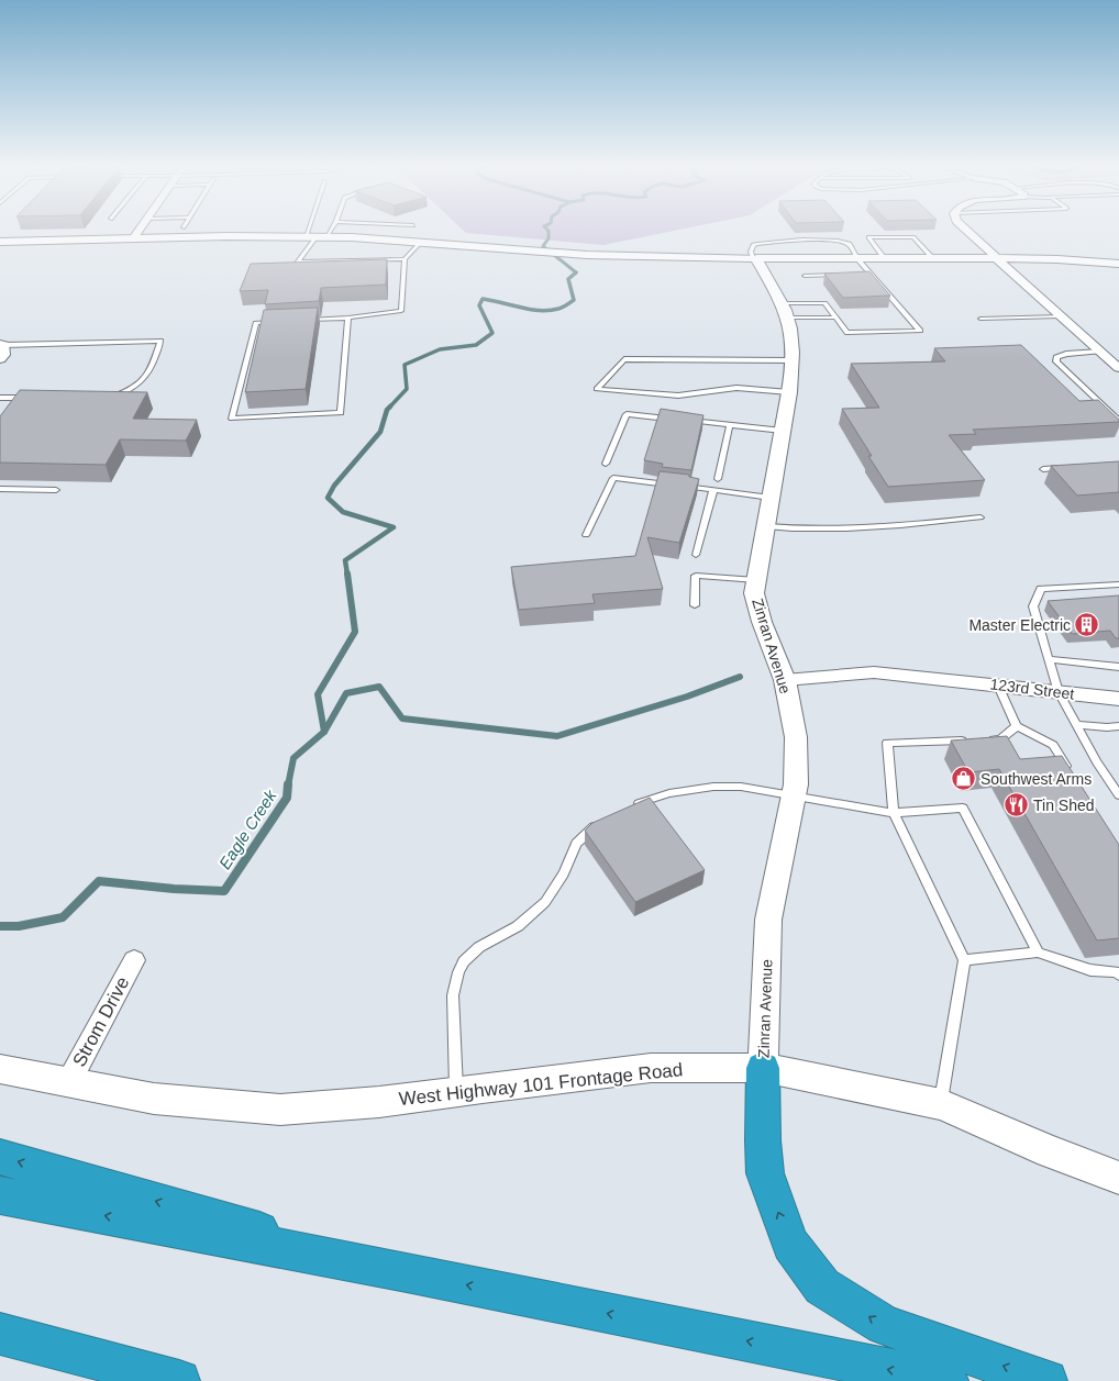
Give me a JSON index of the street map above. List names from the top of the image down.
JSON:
{
  "streets": {
    "street": [
      "Zinran Avenue",
      "123rd Street",
      "Strom Drive",
      "West Highway 101 Frontage Road"
    ]
  },
  "crossings": [
    ["Zinran Avenue", "123rd Street"],
    ["Zinran Avenue", "West Highway 101 Frontage Road"],
    ["Strom Drive", "West Highway 101 Frontage Road"]
  ],
  "water": ["Eagle Creek"],
  "places": {
    "building": ["Master Electric"],
    "shop": ["Southwest Arms"],
    "restaurant": ["Tin Shed"]
  }
}
